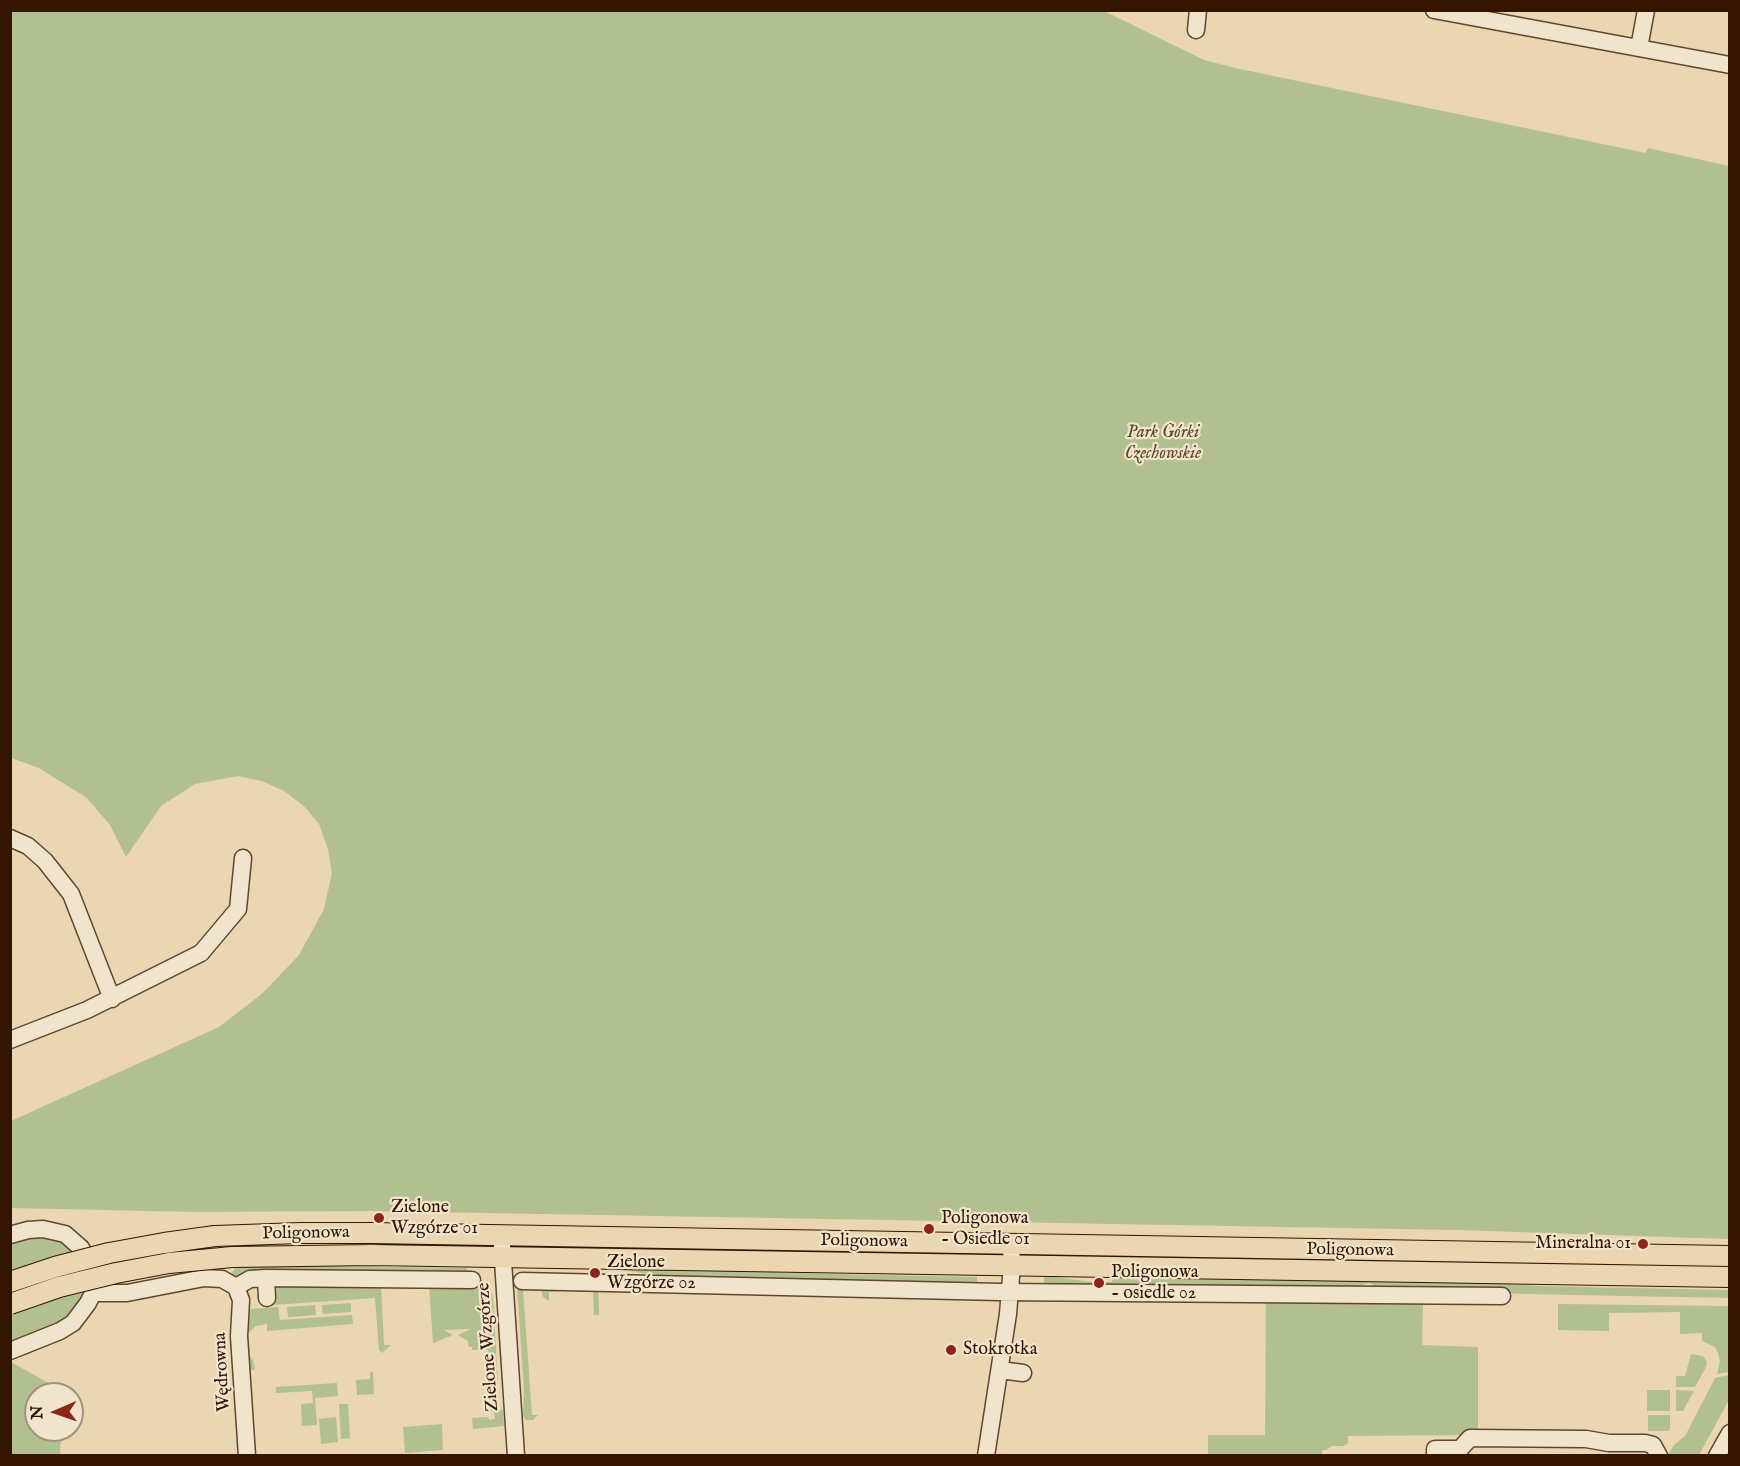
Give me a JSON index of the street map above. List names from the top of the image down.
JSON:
{
  "streets": {
    "main road": ["Poligonowa"],
    "street": ["Zielone Wzgórze", "Wędrowna"]
  },
  "crossings": [
    ["Poligonowa", "Zielone Wzgórze"]
  ],
  "parks": ["Park Górki Czechowskie"],
  "places": [
    "Zielone Wzgórze 01",
    "Poligonowa - Osiedle 01",
    "Mineralna 01",
    "Zielone Wzgórze 02",
    "Poligonowa - osiedle 02",
    "Stokrotka"
  ],
  "north": "left"
}
